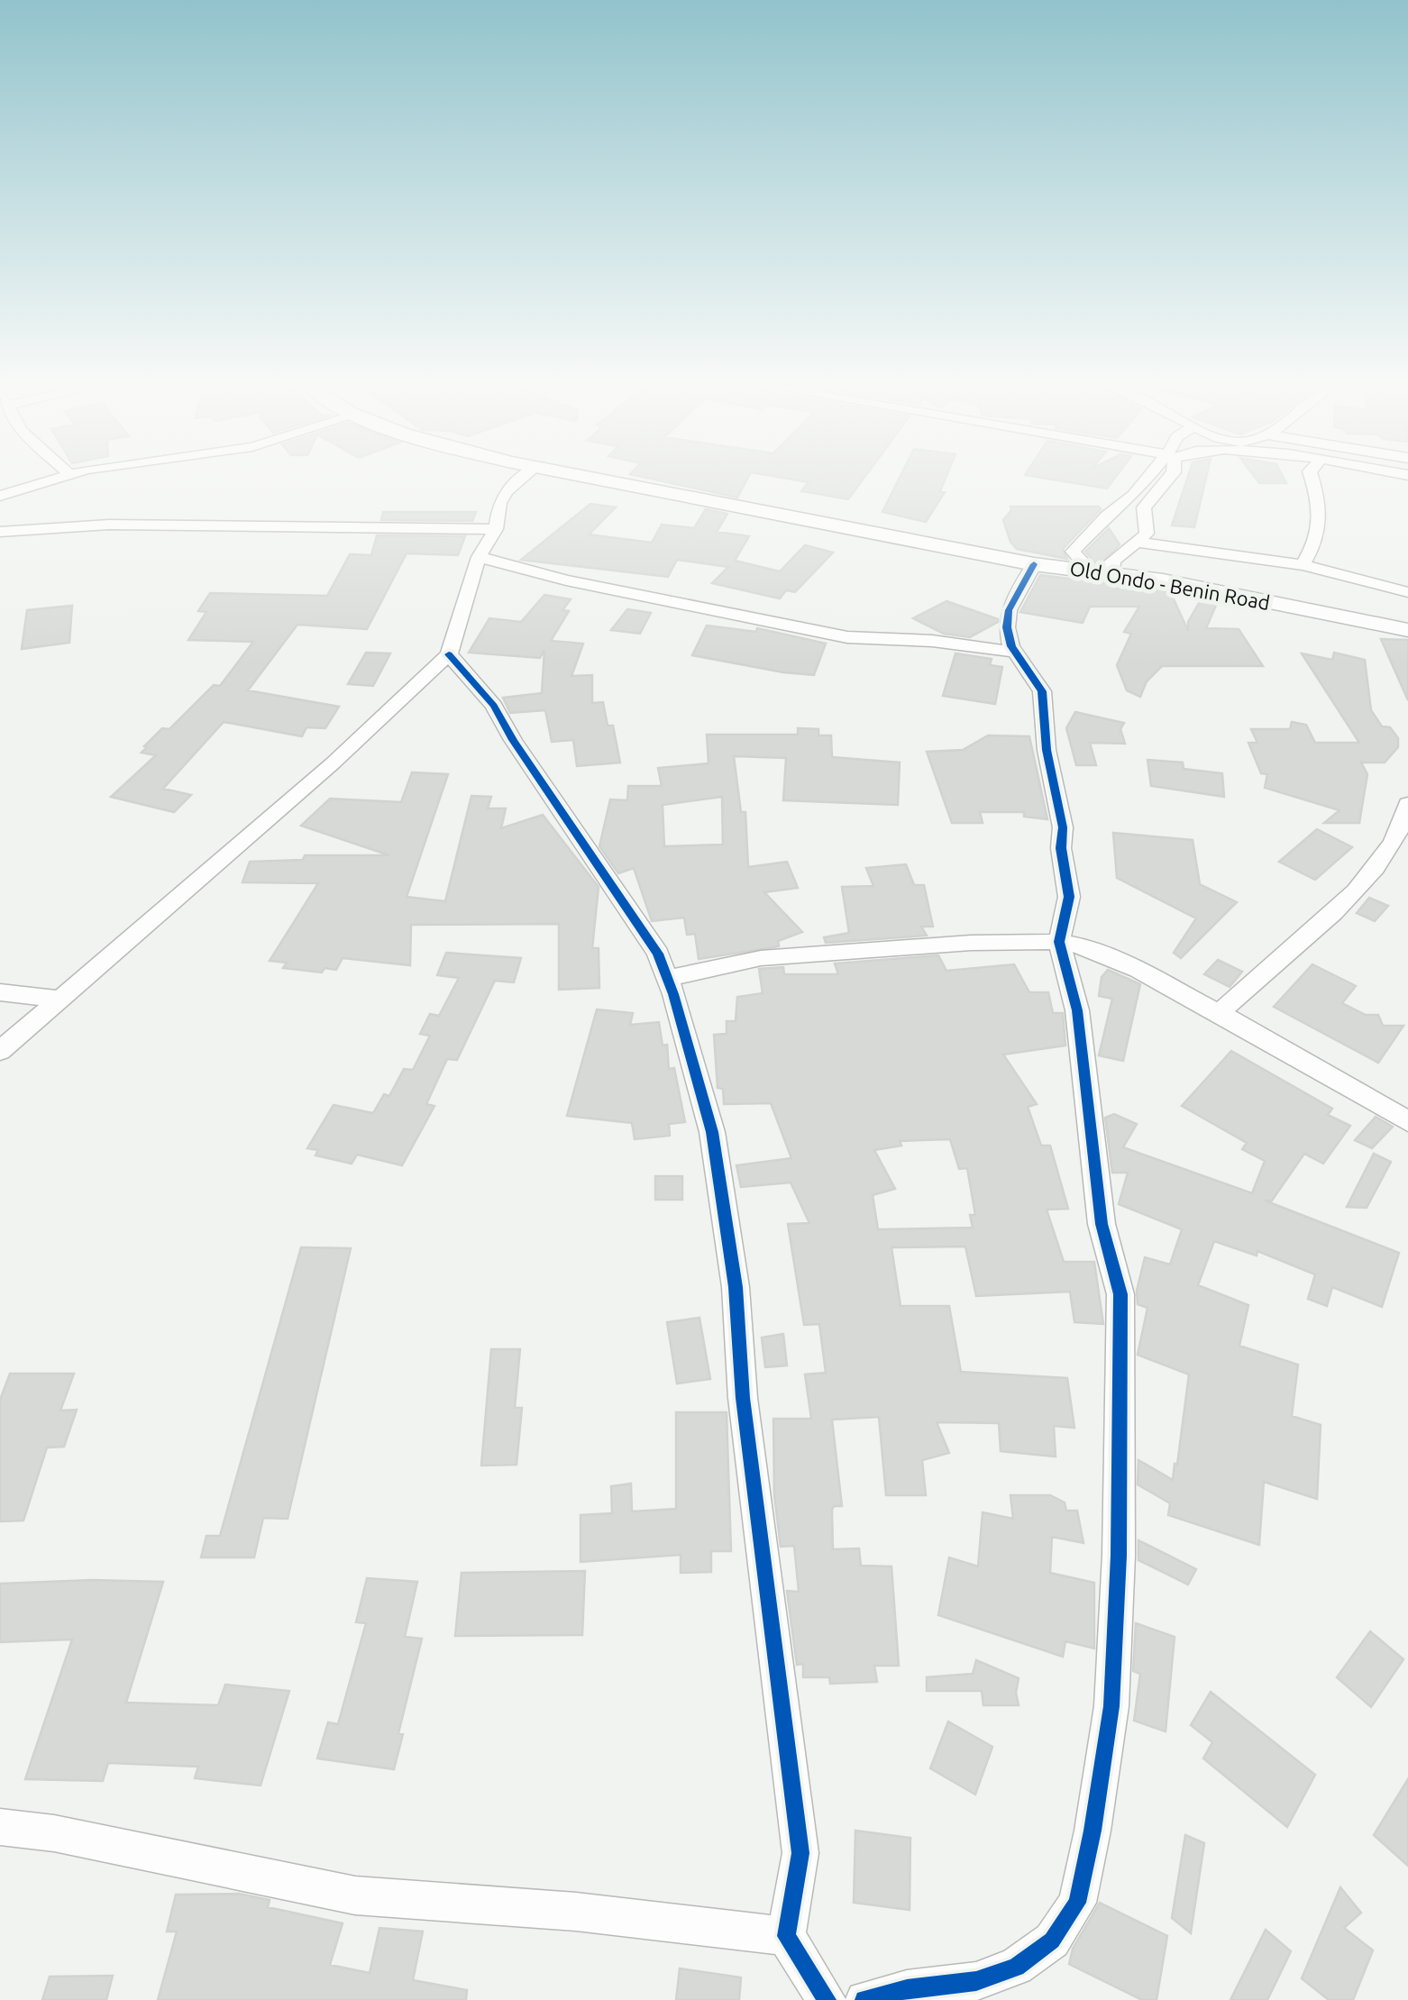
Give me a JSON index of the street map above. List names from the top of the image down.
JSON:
{
  "streets": {
    "main road": ["Old Ondo - Benin Road"]
  }
}
